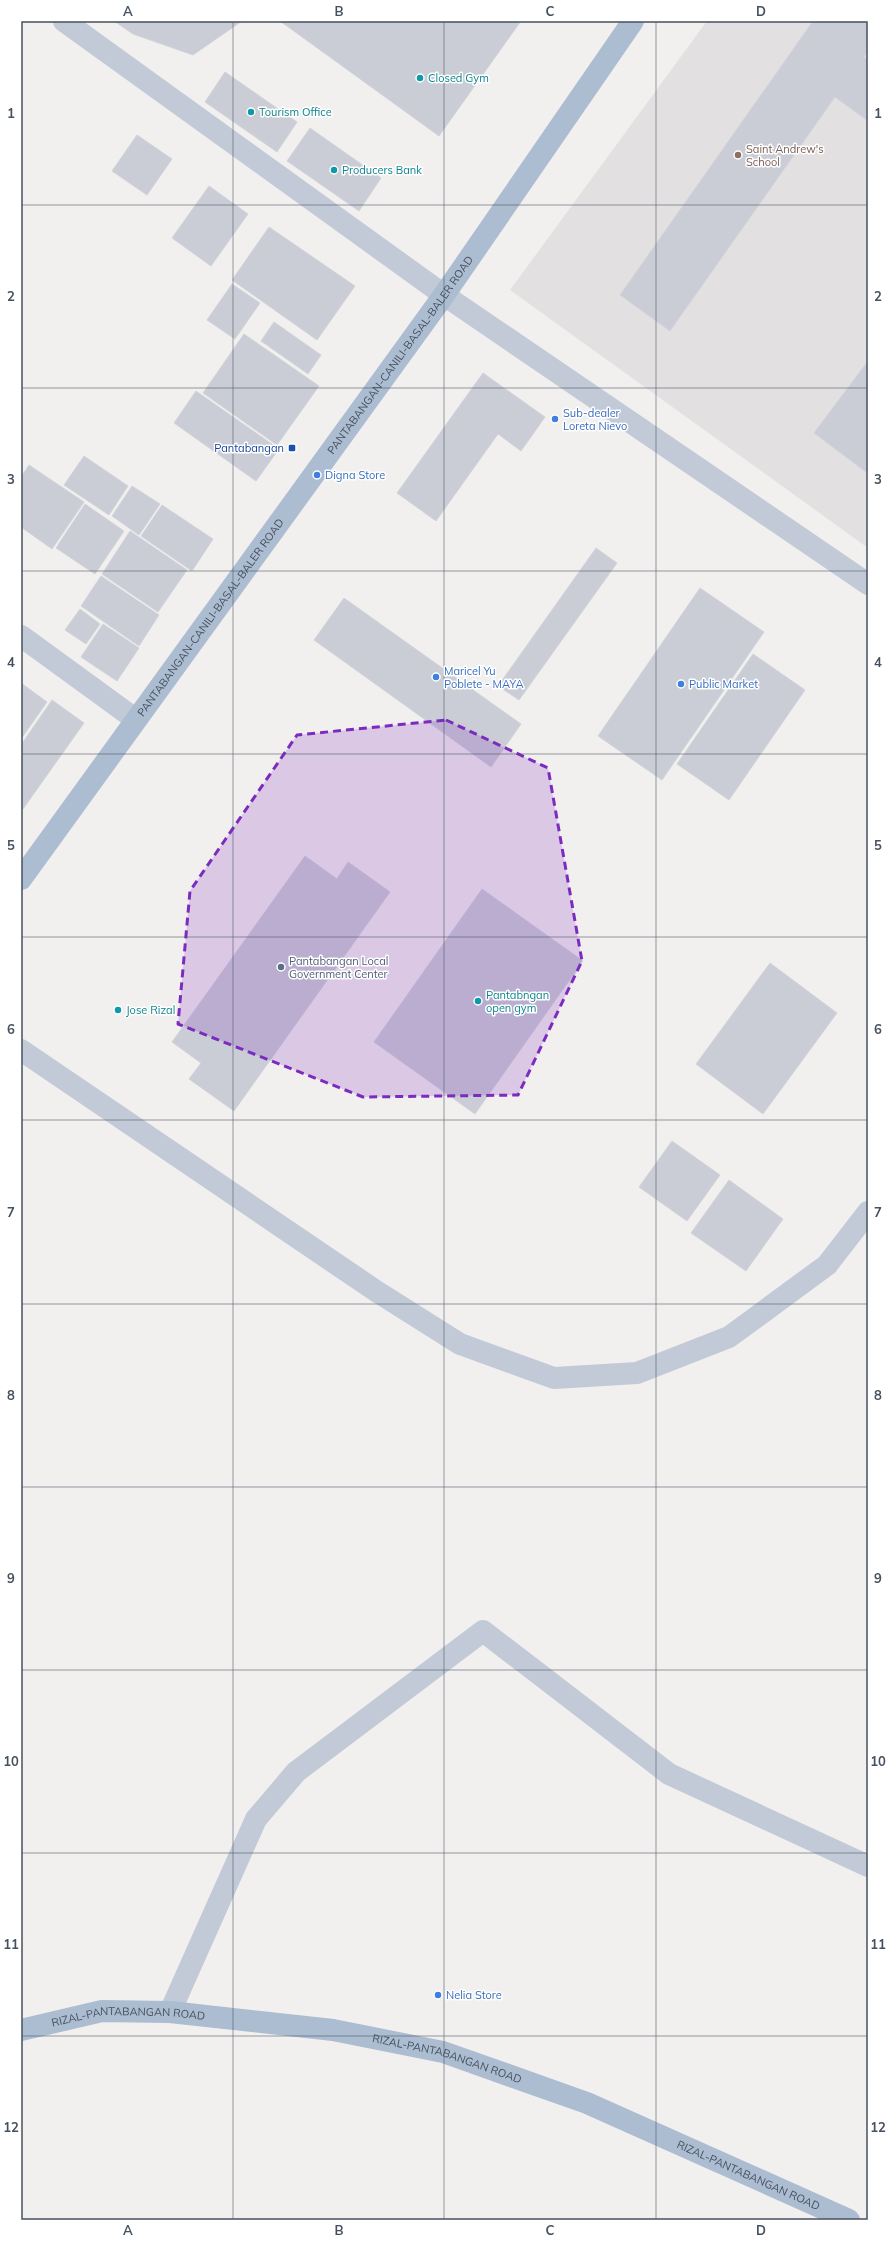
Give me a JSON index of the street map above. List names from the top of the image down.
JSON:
{
  "streets": {
    "main road": ["PANTABANGAN-CANILI-BASAL-BALER ROAD", "RIZAL-PANTABANGAN ROAD"]
  },
  "places": {
    "other": [
      "Closed Gym",
      "Tourism Office",
      "Saint Andrew's School",
      "Producers Bank",
      "Sub-dealer Loreta Nievo",
      "Digna Store",
      "Maricel Yu Poblete - MAYA",
      "Public Market",
      "Pantabangan Local Government Center",
      "Pantabngan open gym",
      "Jose Rizal",
      "Nelia Store"
    ],
    "transit": ["Pantabangan"]
  },
  "grid": {
    "columns": [
      "A",
      "B",
      "C",
      "D"
    ],
    "rows": [
      "1",
      "2",
      "3",
      "4",
      "5",
      "6",
      "7",
      "8",
      "9",
      "10",
      "11",
      "12"
    ]
  }
}
